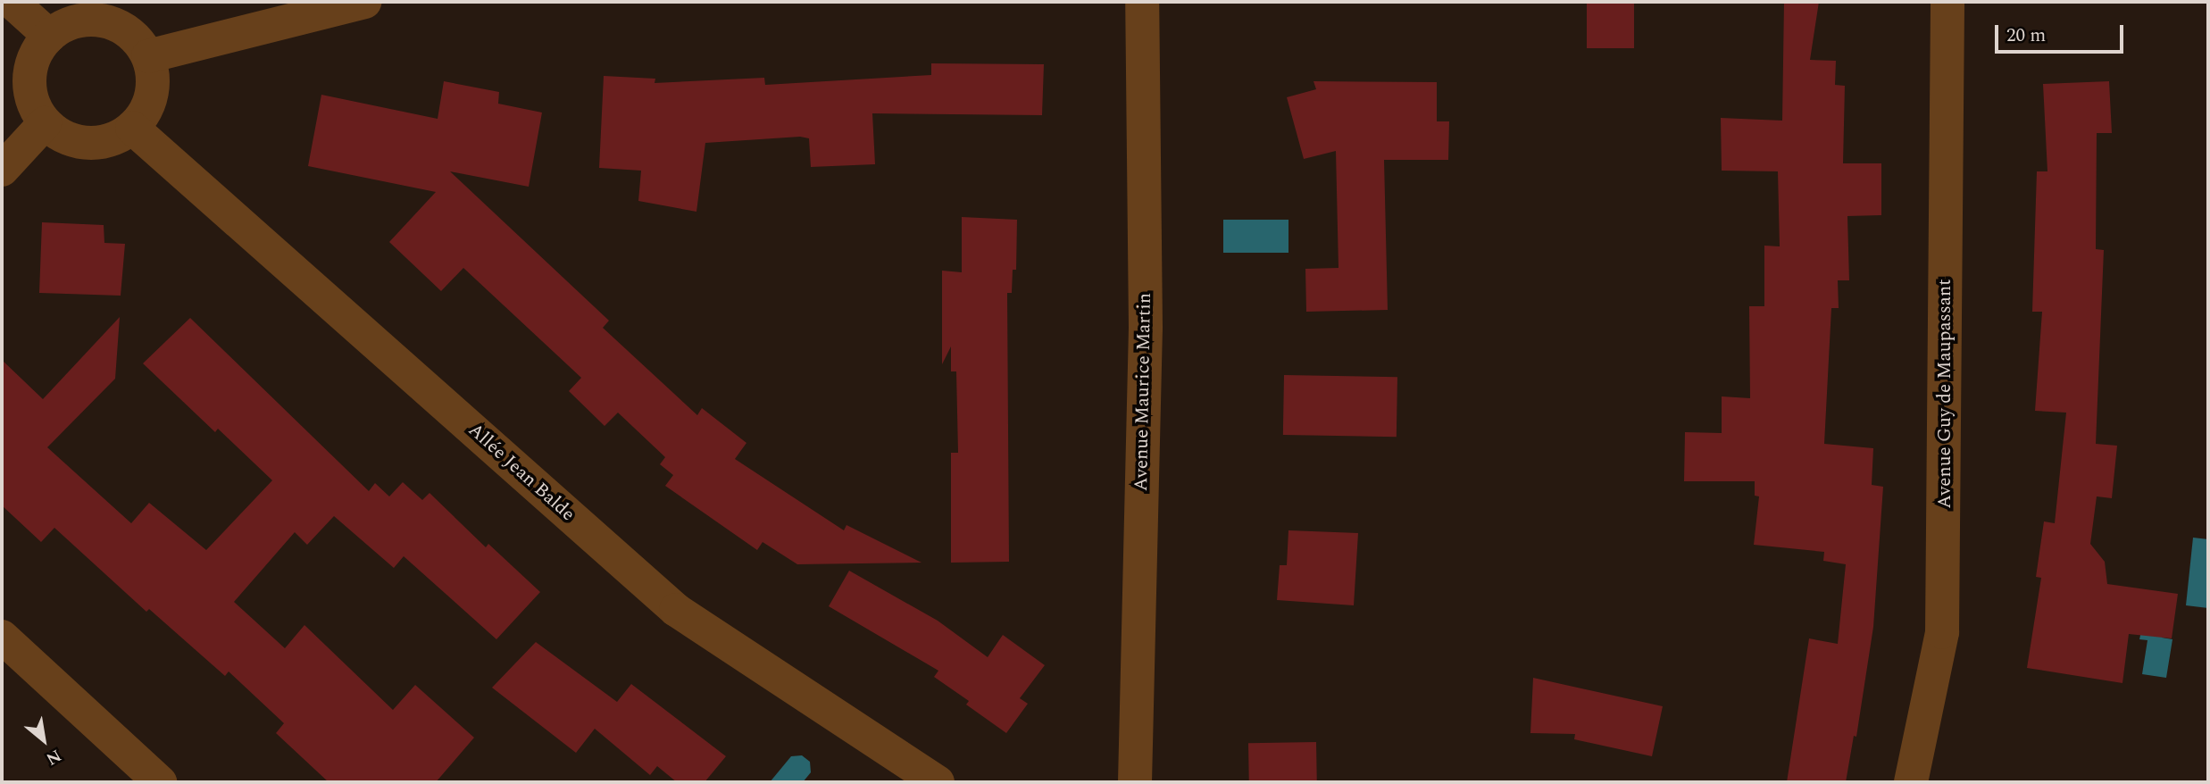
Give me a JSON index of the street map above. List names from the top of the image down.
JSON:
{
  "streets": {
    "street": ["Avenue Maurice Martin", "Avenue Guy de Maupassant", "Allée Jean Balde"]
  },
  "scale_bar": "20 m",
  "north": "bottom right"
}
